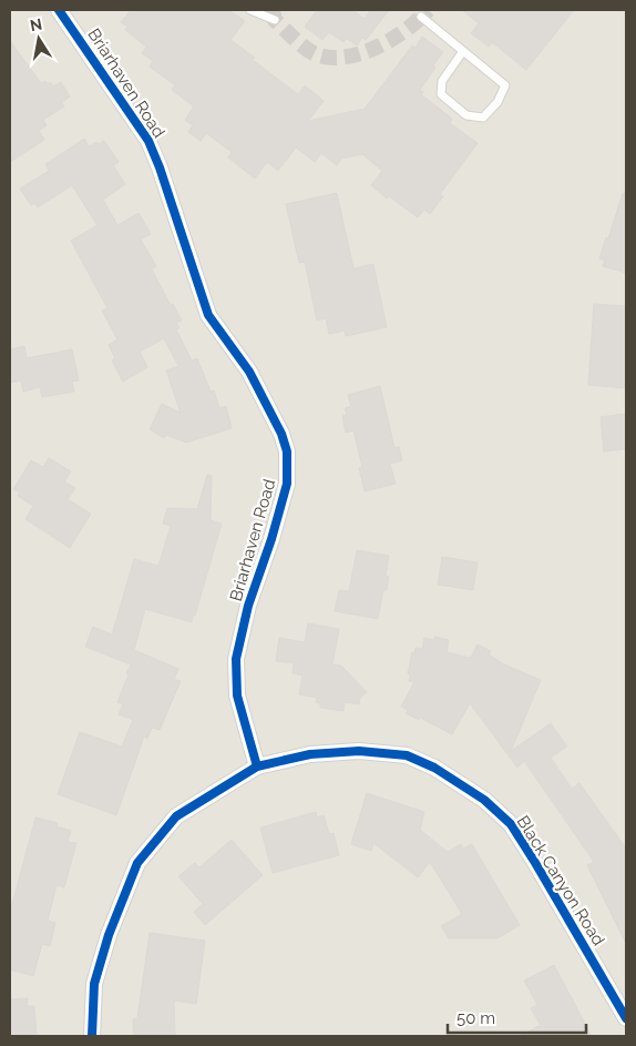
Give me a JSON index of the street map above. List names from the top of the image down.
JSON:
{
  "streets": {
    "street": ["Briarhaven Road", "Black Canyon Road"]
  },
  "crossings": [
    ["Briarhaven Road", "Black Canyon Road"]
  ],
  "scale_bar": "50 m",
  "north": "top"
}
